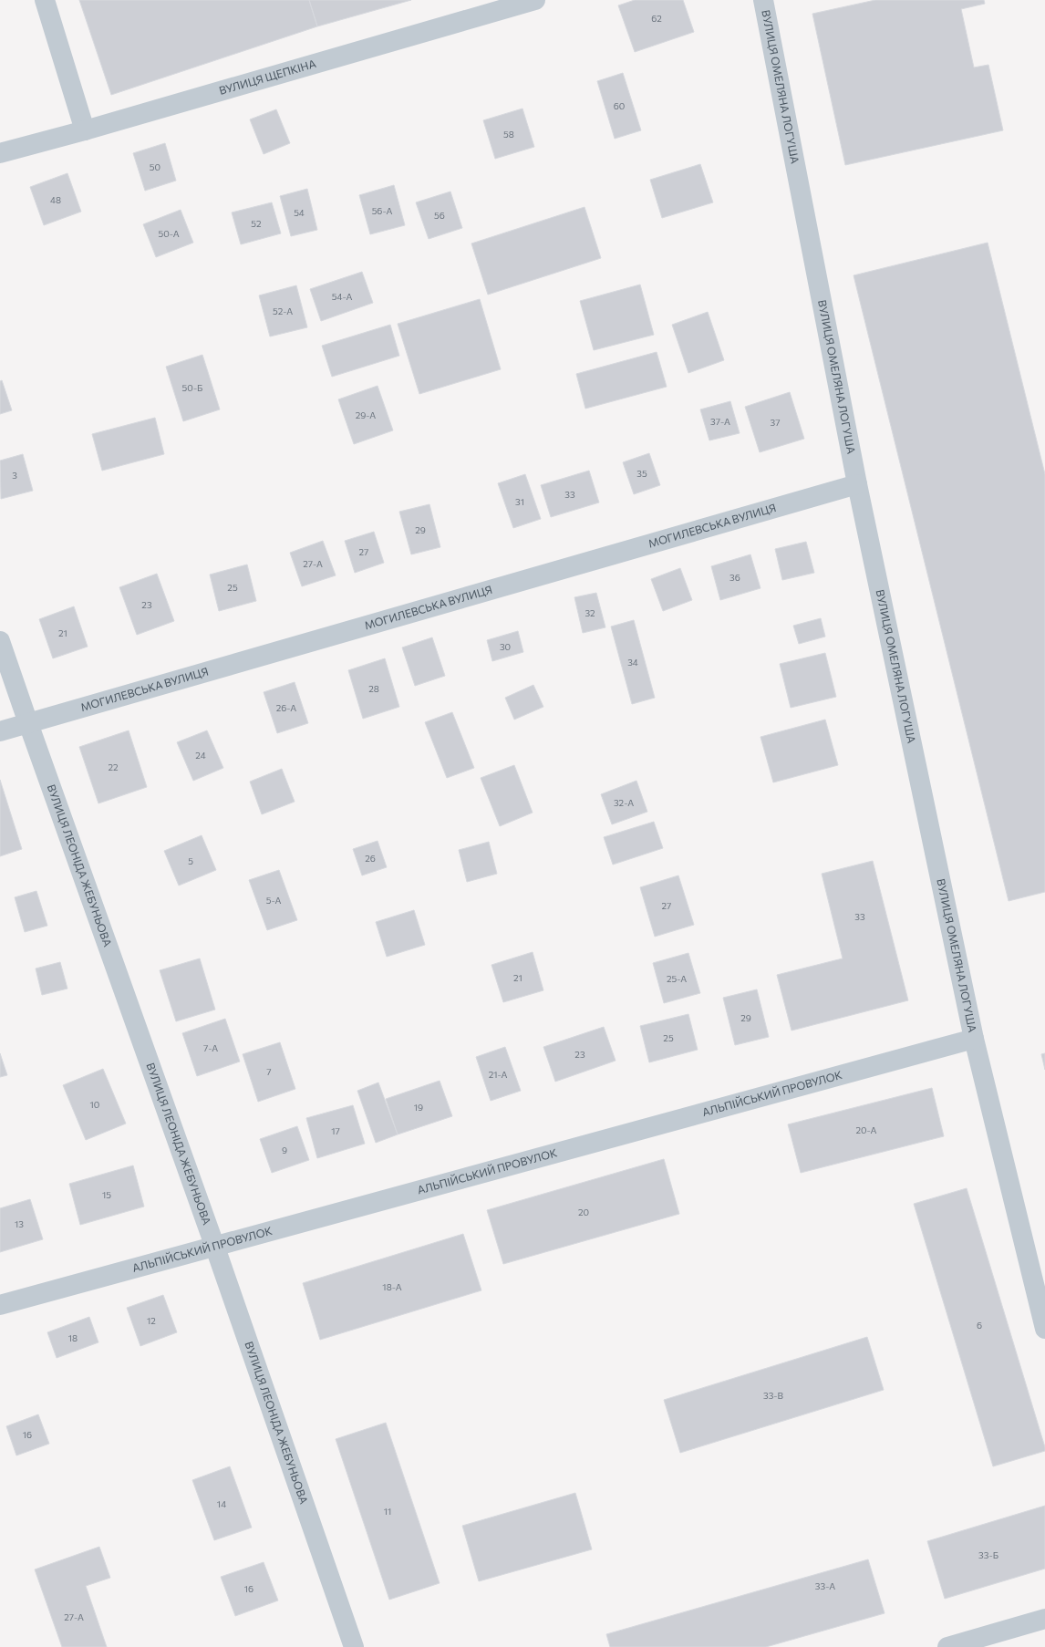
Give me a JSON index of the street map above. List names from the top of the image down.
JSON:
{
  "streets": {
    "street": [
      "ВУЛИЦЯ ЩЕПКІНА",
      "ВУЛИЦЯ ОМЕЛЯНА ЛОГУША",
      "МОГИЛЕВСЬКА ВУЛИЦЯ",
      "ВУЛИЦЯ ЛЕОНІДА ЖЕБУНЬОВА",
      "АЛЬПІЙСЬКИЙ ПРОВУЛОК"
    ]
  },
  "crossings": [
    ["ВУЛИЦЯ ОМЕЛЯНА ЛОГУША", "МОГИЛЕВСЬКА ВУЛИЦЯ"],
    ["ВУЛИЦЯ ОМЕЛЯНА ЛОГУША", "АЛЬПІЙСЬКИЙ ПРОВУЛОК"],
    ["МОГИЛЕВСЬКА ВУЛИЦЯ", "ВУЛИЦЯ ЛЕОНІДА ЖЕБУНЬОВА"],
    ["ВУЛИЦЯ ЛЕОНІДА ЖЕБУНЬОВА", "АЛЬПІЙСЬКИЙ ПРОВУЛОК"]
  ],
  "house_numbers": [
    "62",
    "60",
    "58",
    "50",
    "48",
    "56-А",
    "54",
    "56",
    "52",
    "50-А",
    "54-А",
    "52-А",
    "50-Б",
    "29-А",
    "37-А",
    "37",
    "35",
    "3",
    "33",
    "31",
    "29",
    "27",
    "27-А",
    "36",
    "25",
    "23",
    "32",
    "21",
    "30",
    "34",
    "28",
    "26-А",
    "24",
    "22",
    "32-А",
    "26",
    "5",
    "5-А",
    "27",
    "33",
    "21",
    "25-А",
    "29",
    "25",
    "7-А",
    "23",
    "7",
    "21-А",
    "10",
    "19",
    "20-А",
    "17",
    "9",
    "15",
    "20",
    "13",
    "18-А",
    "12",
    "6",
    "18",
    "33-В",
    "16",
    "14",
    "11",
    "33-Б",
    "33-А",
    "16",
    "27-А"
  ]
}
